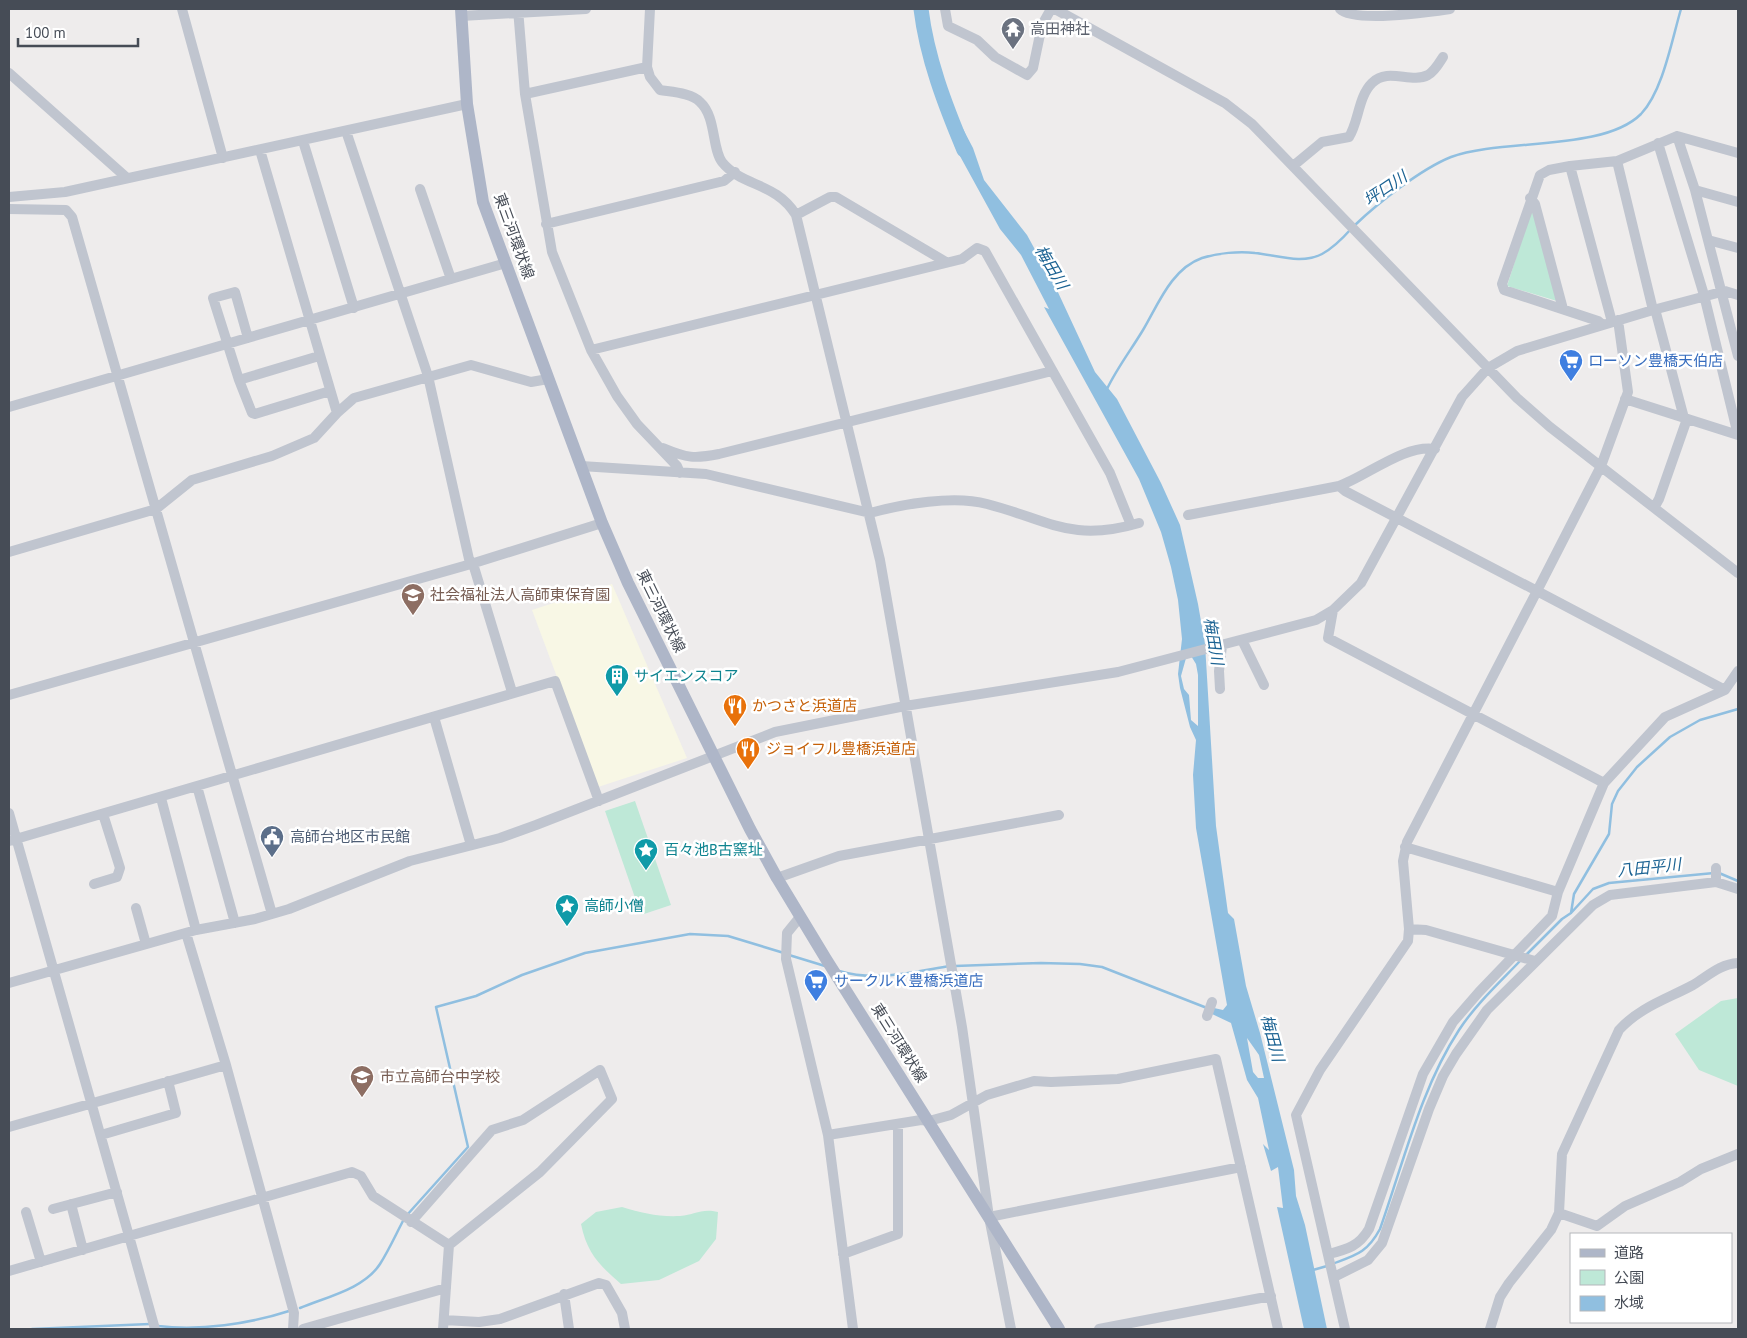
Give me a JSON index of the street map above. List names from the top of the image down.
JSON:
{
  "streets": {
    "main road": ["東三河環状線"]
  },
  "water": ["坪口川", "梅田川", "八田平川"],
  "places": {
    "temple": ["高田神社"],
    "supermarket": ["ローソン豊橋天伯店", "サークルＫ豊橋浜道店"],
    "school or university": ["社会福祉法人高師東保育園", "市立高師台中学校"],
    "building": ["サイエンスコア"],
    "restaurant": ["かつさと浜道店", "ジョイフル豊橋浜道店"],
    "public building": ["高師台地区市民館"],
    "place": ["百々池B古窯址", "高師小僧"]
  },
  "legend": ["道路", "公園", "水域"],
  "scale_bar": "100 m"
}
